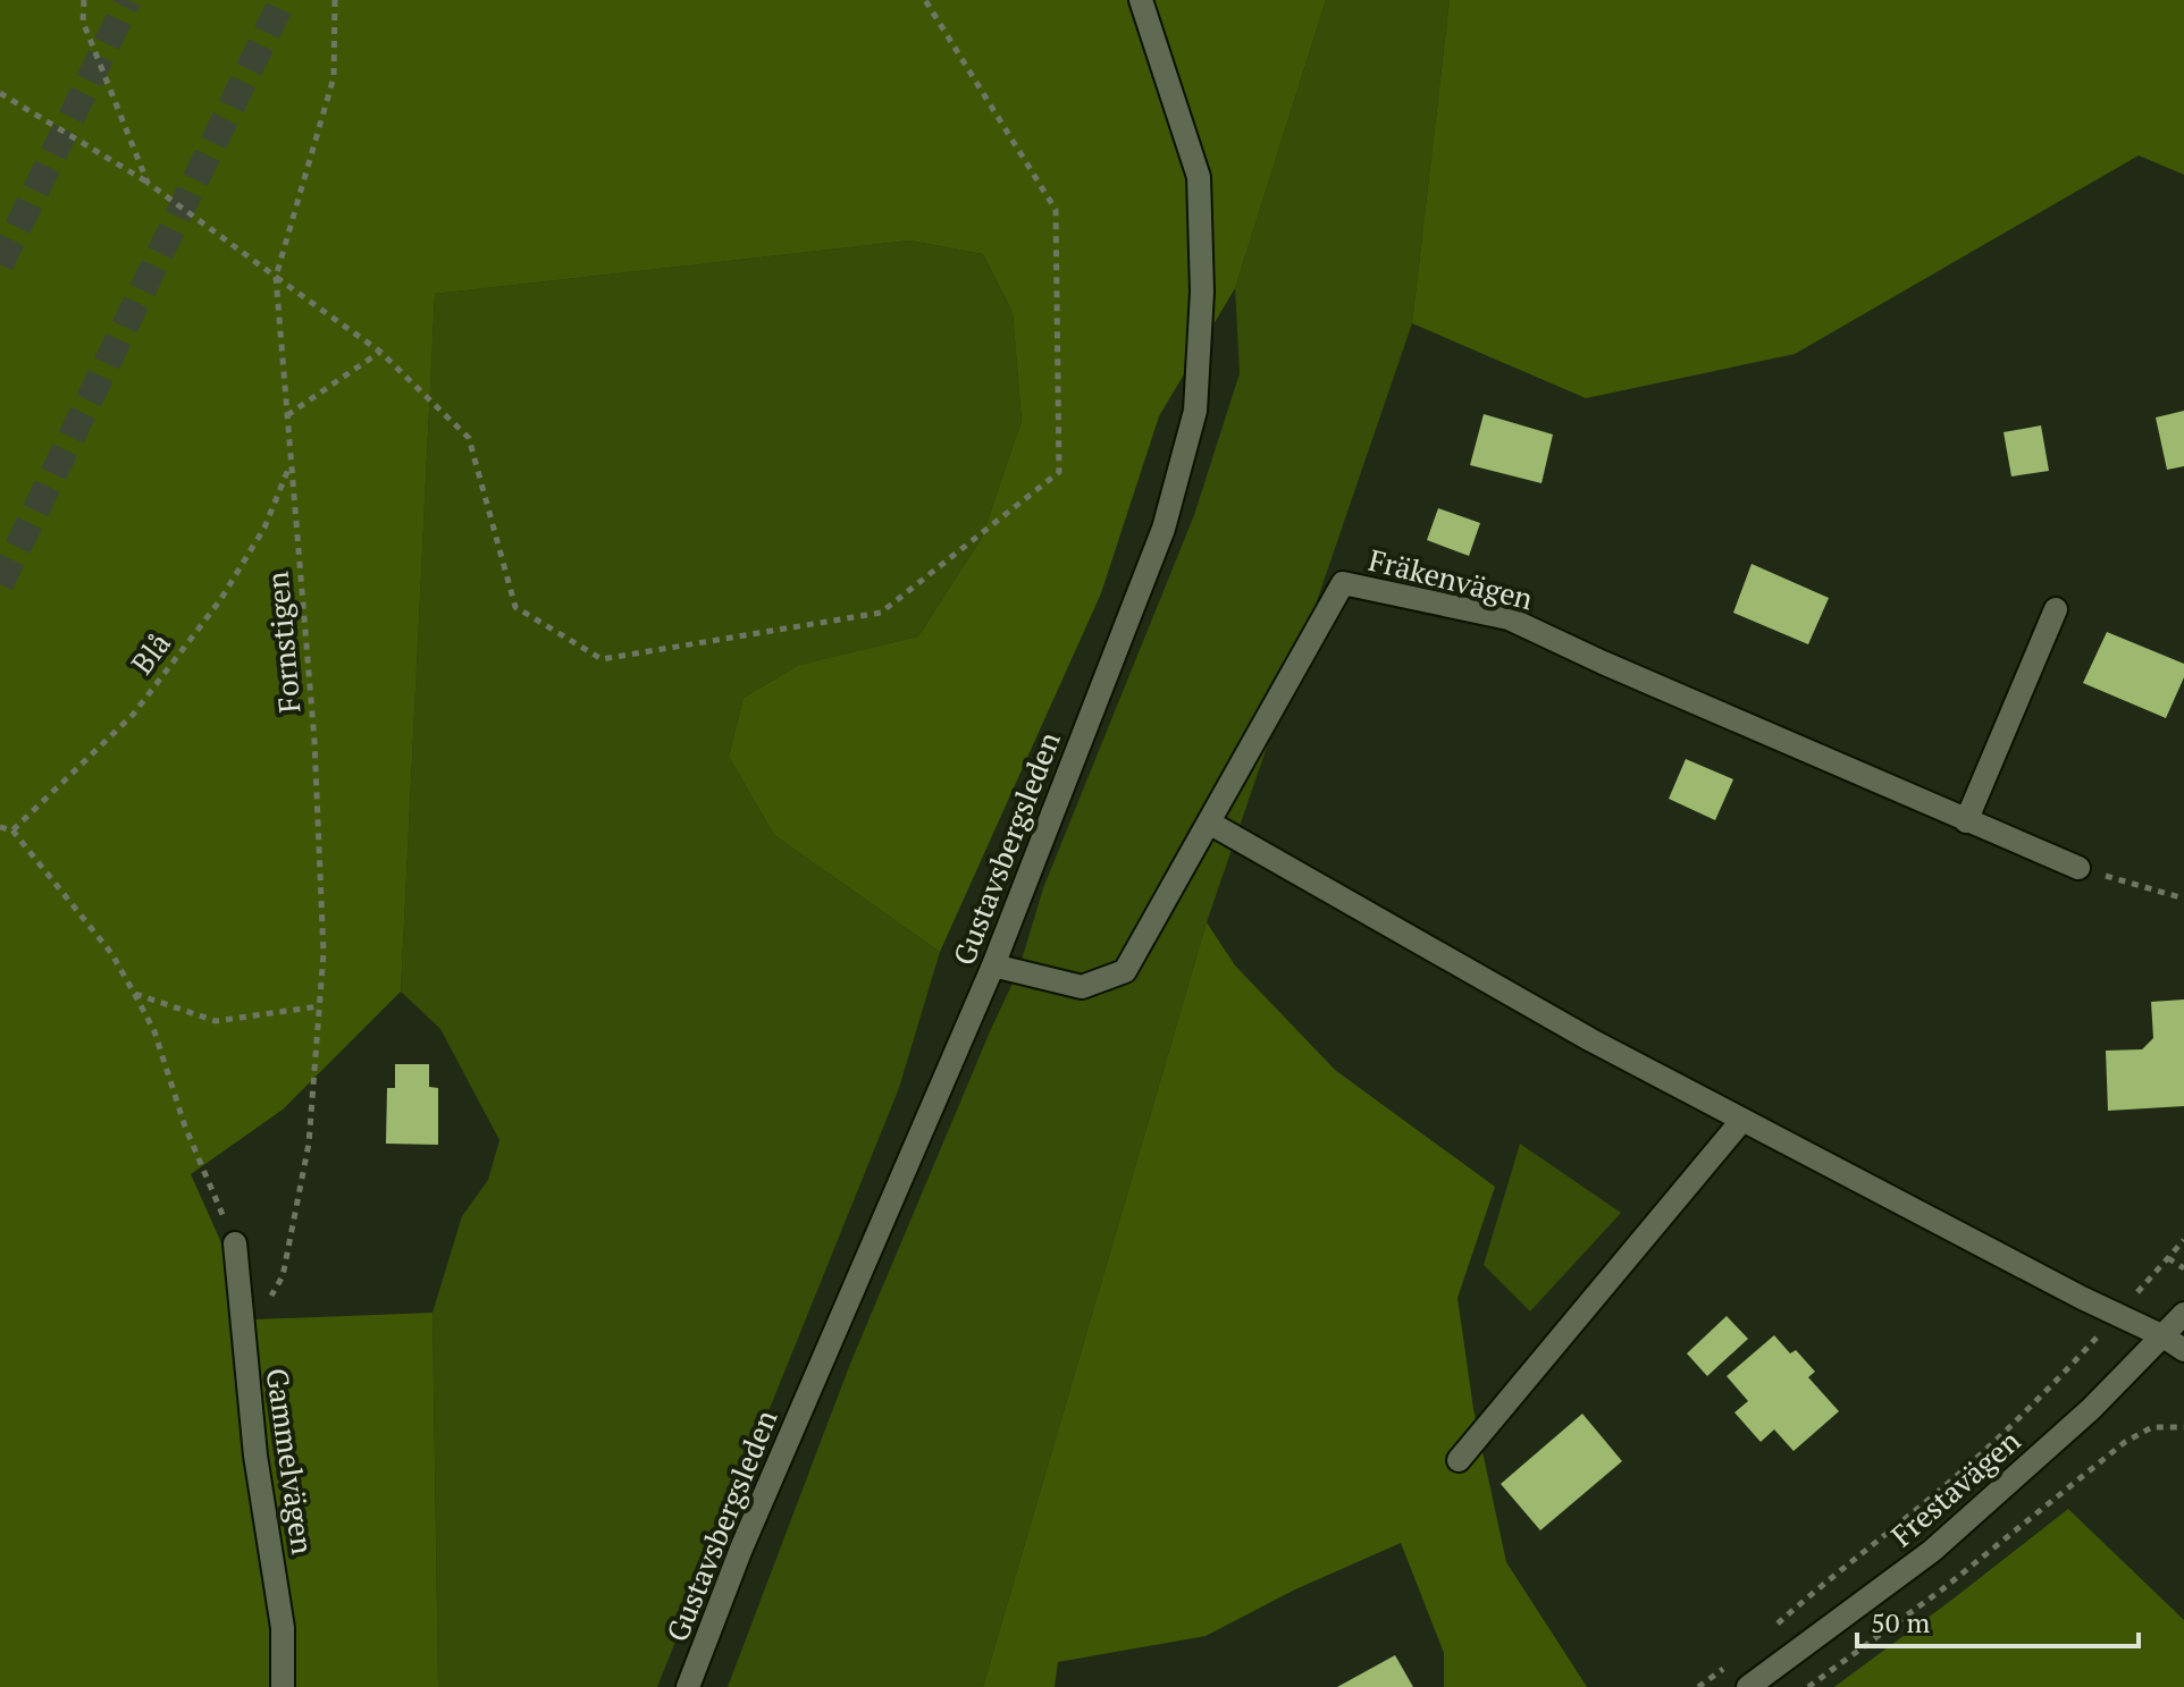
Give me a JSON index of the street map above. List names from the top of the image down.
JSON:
{
  "streets": {
    "street": [
      "Fräkenvägen",
      "Gustavsbergsleden",
      "Gammelvägen",
      "Frestavägen"
    ],
    "path": ["Fornstigen", "Blå"]
  },
  "crossings": [
    ["Fräkenvägen", "Gustavsbergsleden"],
    ["Fornstigen", "Blå"],
    ["Fornstigen", "Gammelvägen"]
  ],
  "scale_bar": "50 m"
}
